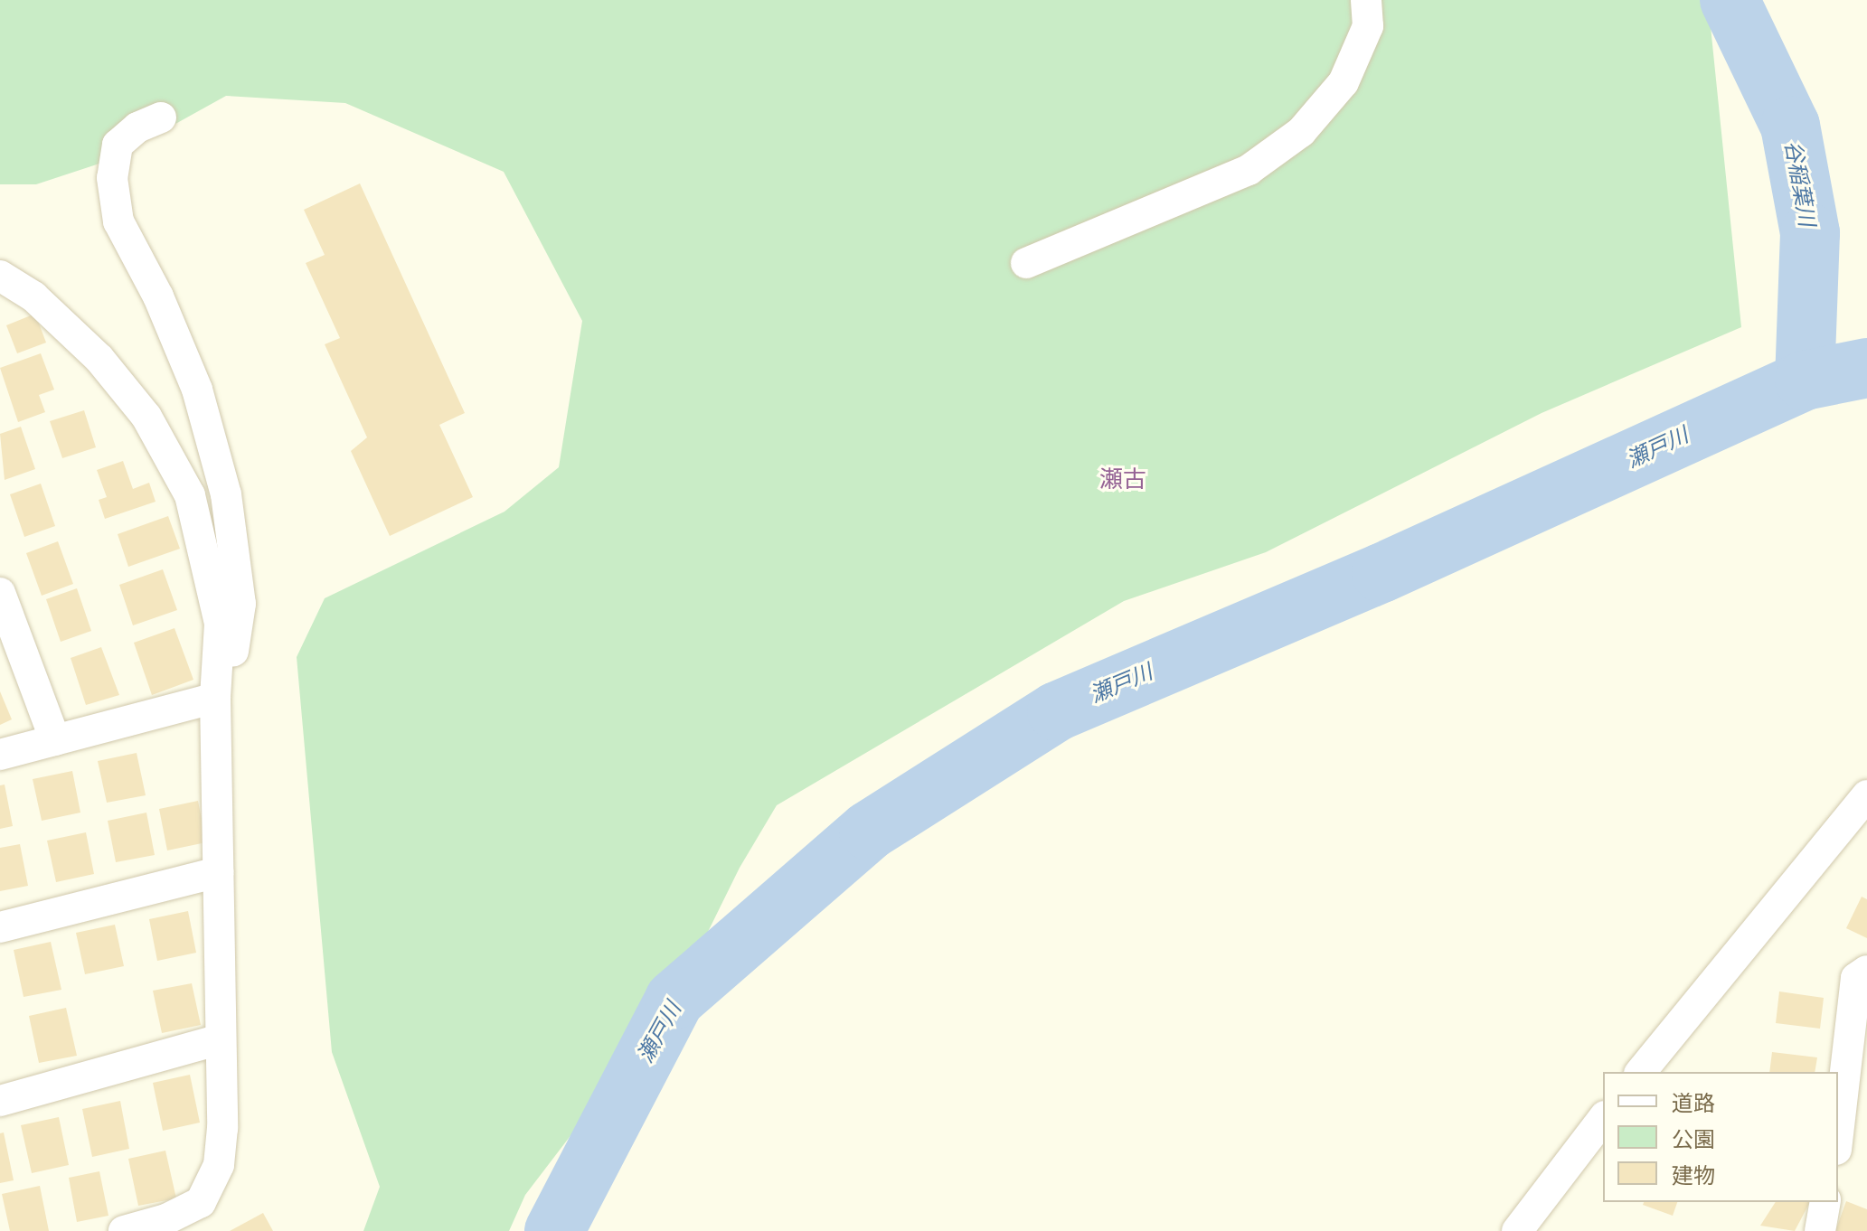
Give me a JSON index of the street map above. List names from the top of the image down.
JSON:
{
  "districts": ["瀬古"],
  "water": ["谷稲葉川", "瀬戸川"],
  "legend": ["道路", "公園", "建物"]
}
